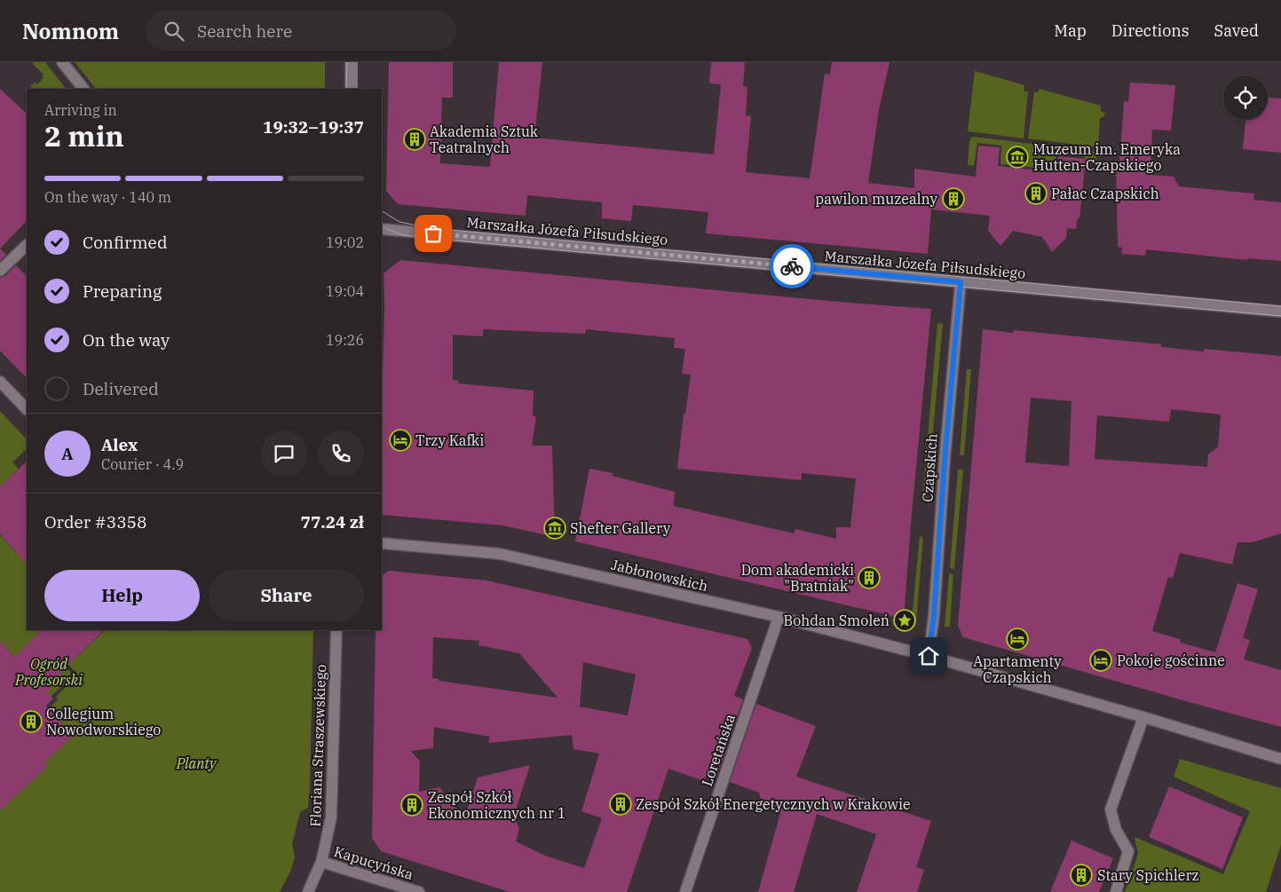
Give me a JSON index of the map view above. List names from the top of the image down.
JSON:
{
  "streets": {
    "street": [
      "Marszałka Józefa Piłsudskiego",
      "Czapskich",
      "Jabłonowskich",
      "Floriana Straszewskiego",
      "Loretańska",
      "Kapucyńska"
    ]
  },
  "crossings": [
    ["Marszałka Józefa Piłsudskiego", "Czapskich"],
    ["Czapskich", "Jabłonowskich"],
    ["Jabłonowskich", "Loretańska"],
    ["Floriana Straszewskiego", "Kapucyńska"]
  ],
  "parks": ["Ogród Profesorski", "Planty"],
  "places": {
    "building": [
      "Akademia Sztuk Teatralnych",
      "Pałac Czapskich",
      "pawilon muzealny",
      "Dom akademicki \"Bratniak\"",
      "Collegium Nowodworskiego",
      "Zespół Szkół Energetycznych w Krakowie",
      "Zespół Szkół Ekonomicznych nr 1",
      "Stary Spichlerz"
    ],
    "museum": ["Muzeum im. Emeryka Hutten-Czapskiego", "Shefter Gallery"],
    "hotel": ["Trzy Kafki", "Apartamenty Czapskich", "Pokoje gościnne"],
    "place": ["Bohdan Smoleń"]
  },
  "page": {
    "header": "Nomnom",
    "search": "Search here",
    "nav": ["Map", "Directions", "Saved"],
    "heading": ["2 min", "Arriving in", "19:32–19:37"],
    "panel": [
      "Alex",
      "Courier · 4.9",
      "Order #3358",
      "77.24 zł"
    ],
    "bar": "On the way · 140 m",
    "list": [
      ["Confirmed", "19:02"],
      ["Preparing", "19:04"],
      ["On the way", "19:26"],
      "Delivered"
    ],
    "round": "A",
    "buttons": ["Help", "Share"]
  }
}
